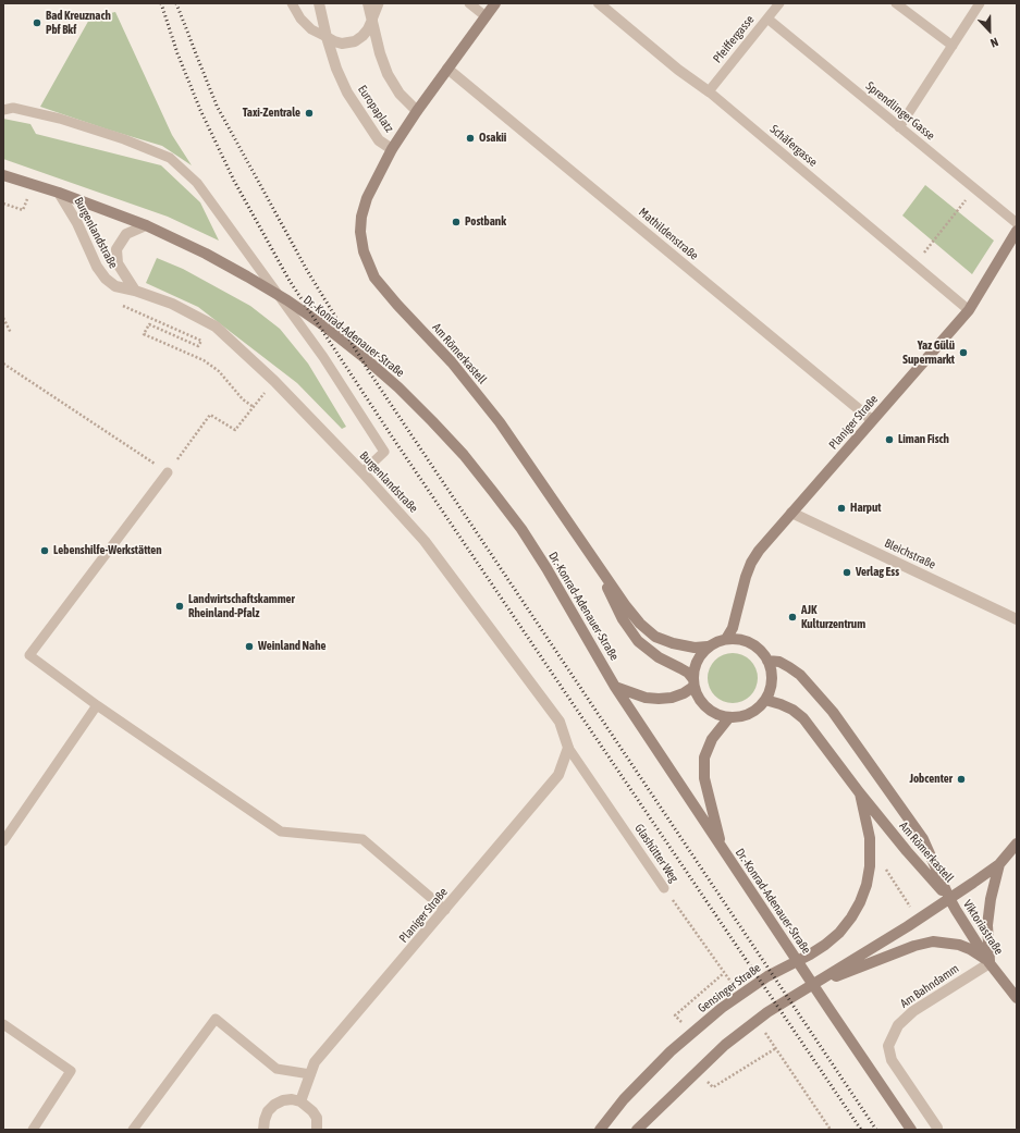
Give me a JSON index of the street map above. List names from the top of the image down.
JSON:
{
  "streets": {
    "street": [
      "Europaplatz",
      "Schäfergasse",
      "Burgenlandstraße",
      "Mathildenstraße",
      "Dr.-Konrad-Adenauer-Straße",
      "Am Römerkastell",
      "Planiger Straße",
      "Bleichstraße",
      "Viktoriastraße",
      "Am Bahndamm",
      "Gensinger Straße"
    ],
    "lane": ["Pfeiffergasse", "Sprendlinger Gasse", "Glashütter Weg"]
  },
  "crossings": [
    ["Pfeiffergasse", "Sprendlinger Gasse"],
    ["Pfeiffergasse", "Schäfergasse"],
    ["Europaplatz", "Mathildenstraße"],
    ["Europaplatz", "Am Römerkastell"],
    ["Schäfergasse", "Planiger Straße"],
    ["Burgenlandstraße", "Dr.-Konrad-Adenauer-Straße"],
    ["Burgenlandstraße", "Planiger Straße"],
    ["Burgenlandstraße", "Glashütter Weg"],
    ["Mathildenstraße", "Planiger Straße"],
    ["Am Römerkastell", "Planiger Straße"],
    ["Am Römerkastell", "Viktoriastraße"],
    ["Am Römerkastell", "Gensinger Straße"],
    ["Planiger Straße", "Bleichstraße"],
    ["Planiger Straße", "Glashütter Weg"],
    ["Glashütter Weg", "Gensinger Straße"],
    ["Viktoriastraße", "Am Bahndamm"]
  ],
  "places": [
    "Bad Kreuznach Pbf Bkf",
    "Taxi-Zentrale",
    "Osakii",
    "Postbank",
    "Yaz Gülü Supermarkt",
    "Liman Fisch",
    "Harput",
    "Lebenshilfe-Werkstätten",
    "Verlag Ess",
    "Landwirtschaftskammer Rheinland-Pfalz",
    "AJK Kulturzentrum",
    "Weinland Nahe",
    "Jobcenter"
  ],
  "north": "bottom"
}
